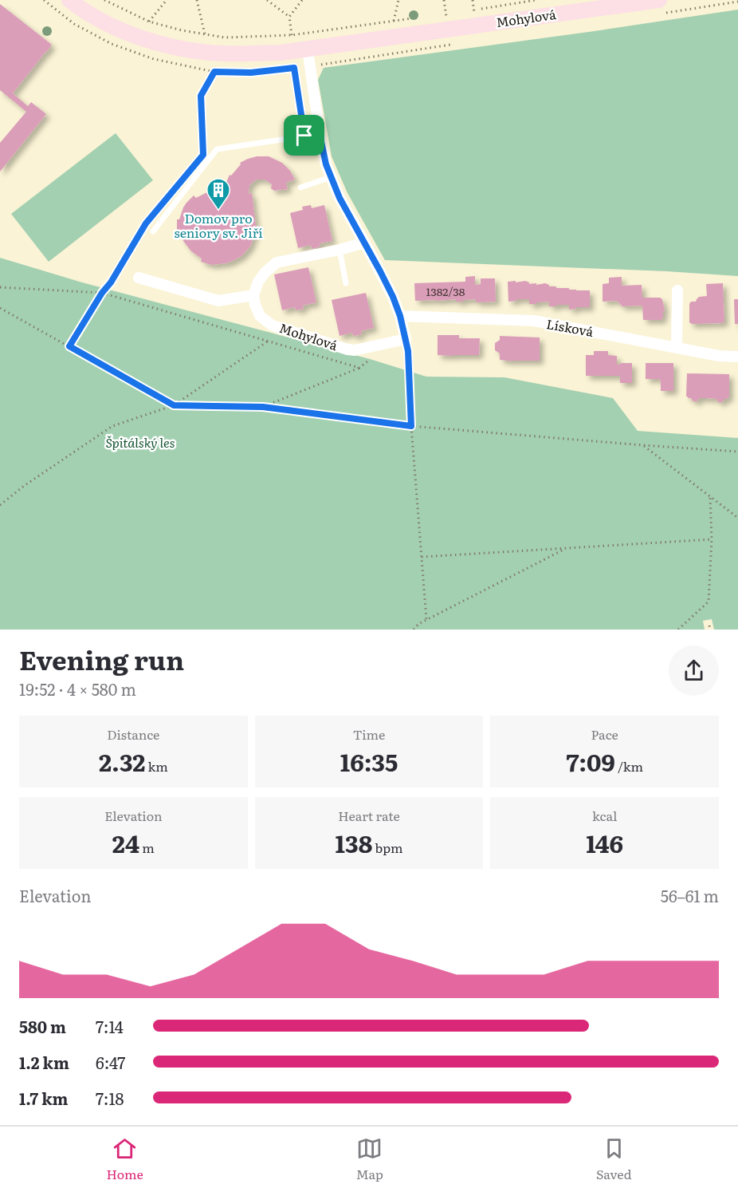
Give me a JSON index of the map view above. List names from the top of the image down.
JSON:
{
  "streets": {
    "street": ["Mohylová", "Lísková"]
  },
  "parks": ["Špitálský les"],
  "places": {
    "building": ["Domov pro seniory sv. Jiří"]
  },
  "house_numbers": ["1382/38"],
  "page": {
    "heading": ["Evening run", "19:52 · 4 × 580 m"],
    "stats": [
      ["Distance", "2.32 km"],
      ["Time", "16:35"],
      ["Pace", "7:09 /km"],
      ["Elevation", "24 m"],
      ["Heart rate", "138 bpm"],
      ["kcal", "146"]
    ],
    "chart": ["Elevation", "56–61 m"],
    "list": [
      {
        "name": "580 m",
        "note": "7:14"
      },
      {
        "name": "1.2 km",
        "note": "6:47"
      },
      {
        "name": "1.7 km",
        "note": "7:18"
      }
    ],
    "tabs": ["Home", "Map", "Saved"]
  }
}
